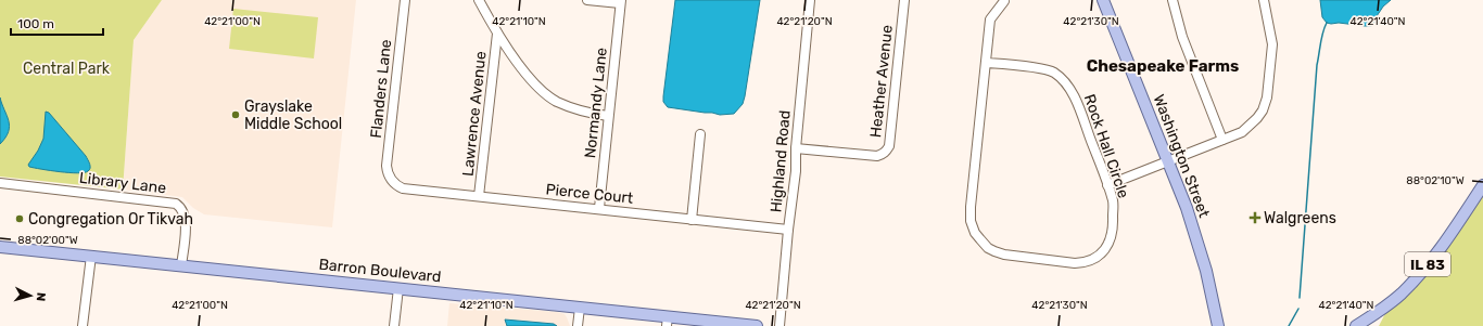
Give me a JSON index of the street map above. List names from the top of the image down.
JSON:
{
  "streets": {
    "main road": ["Washington Street", "IL 83", "Barron Boulevard"],
    "street": [
      "Heather Avenue",
      "Flanders Lane",
      "Normandy Lane",
      "Lawrence Avenue",
      "Rock Hall Circle",
      "Highland Road",
      "Library Lane",
      "Pierce Court"
    ]
  },
  "crossings": [
    ["Heather Avenue", "Highland Road"],
    ["Flanders Lane", "Pierce Court"],
    ["Normandy Lane", "Pierce Court"],
    ["Lawrence Avenue", "Pierce Court"],
    ["Highland Road", "Pierce Court"],
    ["Library Lane", "Barron Boulevard"]
  ],
  "districts": ["Chesapeake Farms"],
  "parks": ["Central Park"],
  "places": {
    "other": ["Grayslake Middle School", "Congregation Or Tikvah"],
    "health": ["Walgreens"]
  },
  "scale_bar": "100 m",
  "north": "right",
  "coordinates": [
    "42°21'00\"N",
    "42°21'10\"N",
    "42°21'20\"N",
    "42°21'30\"N",
    "42°21'40\"N",
    "88°02'10\"W",
    "88°02'00\"W"
  ]
}
